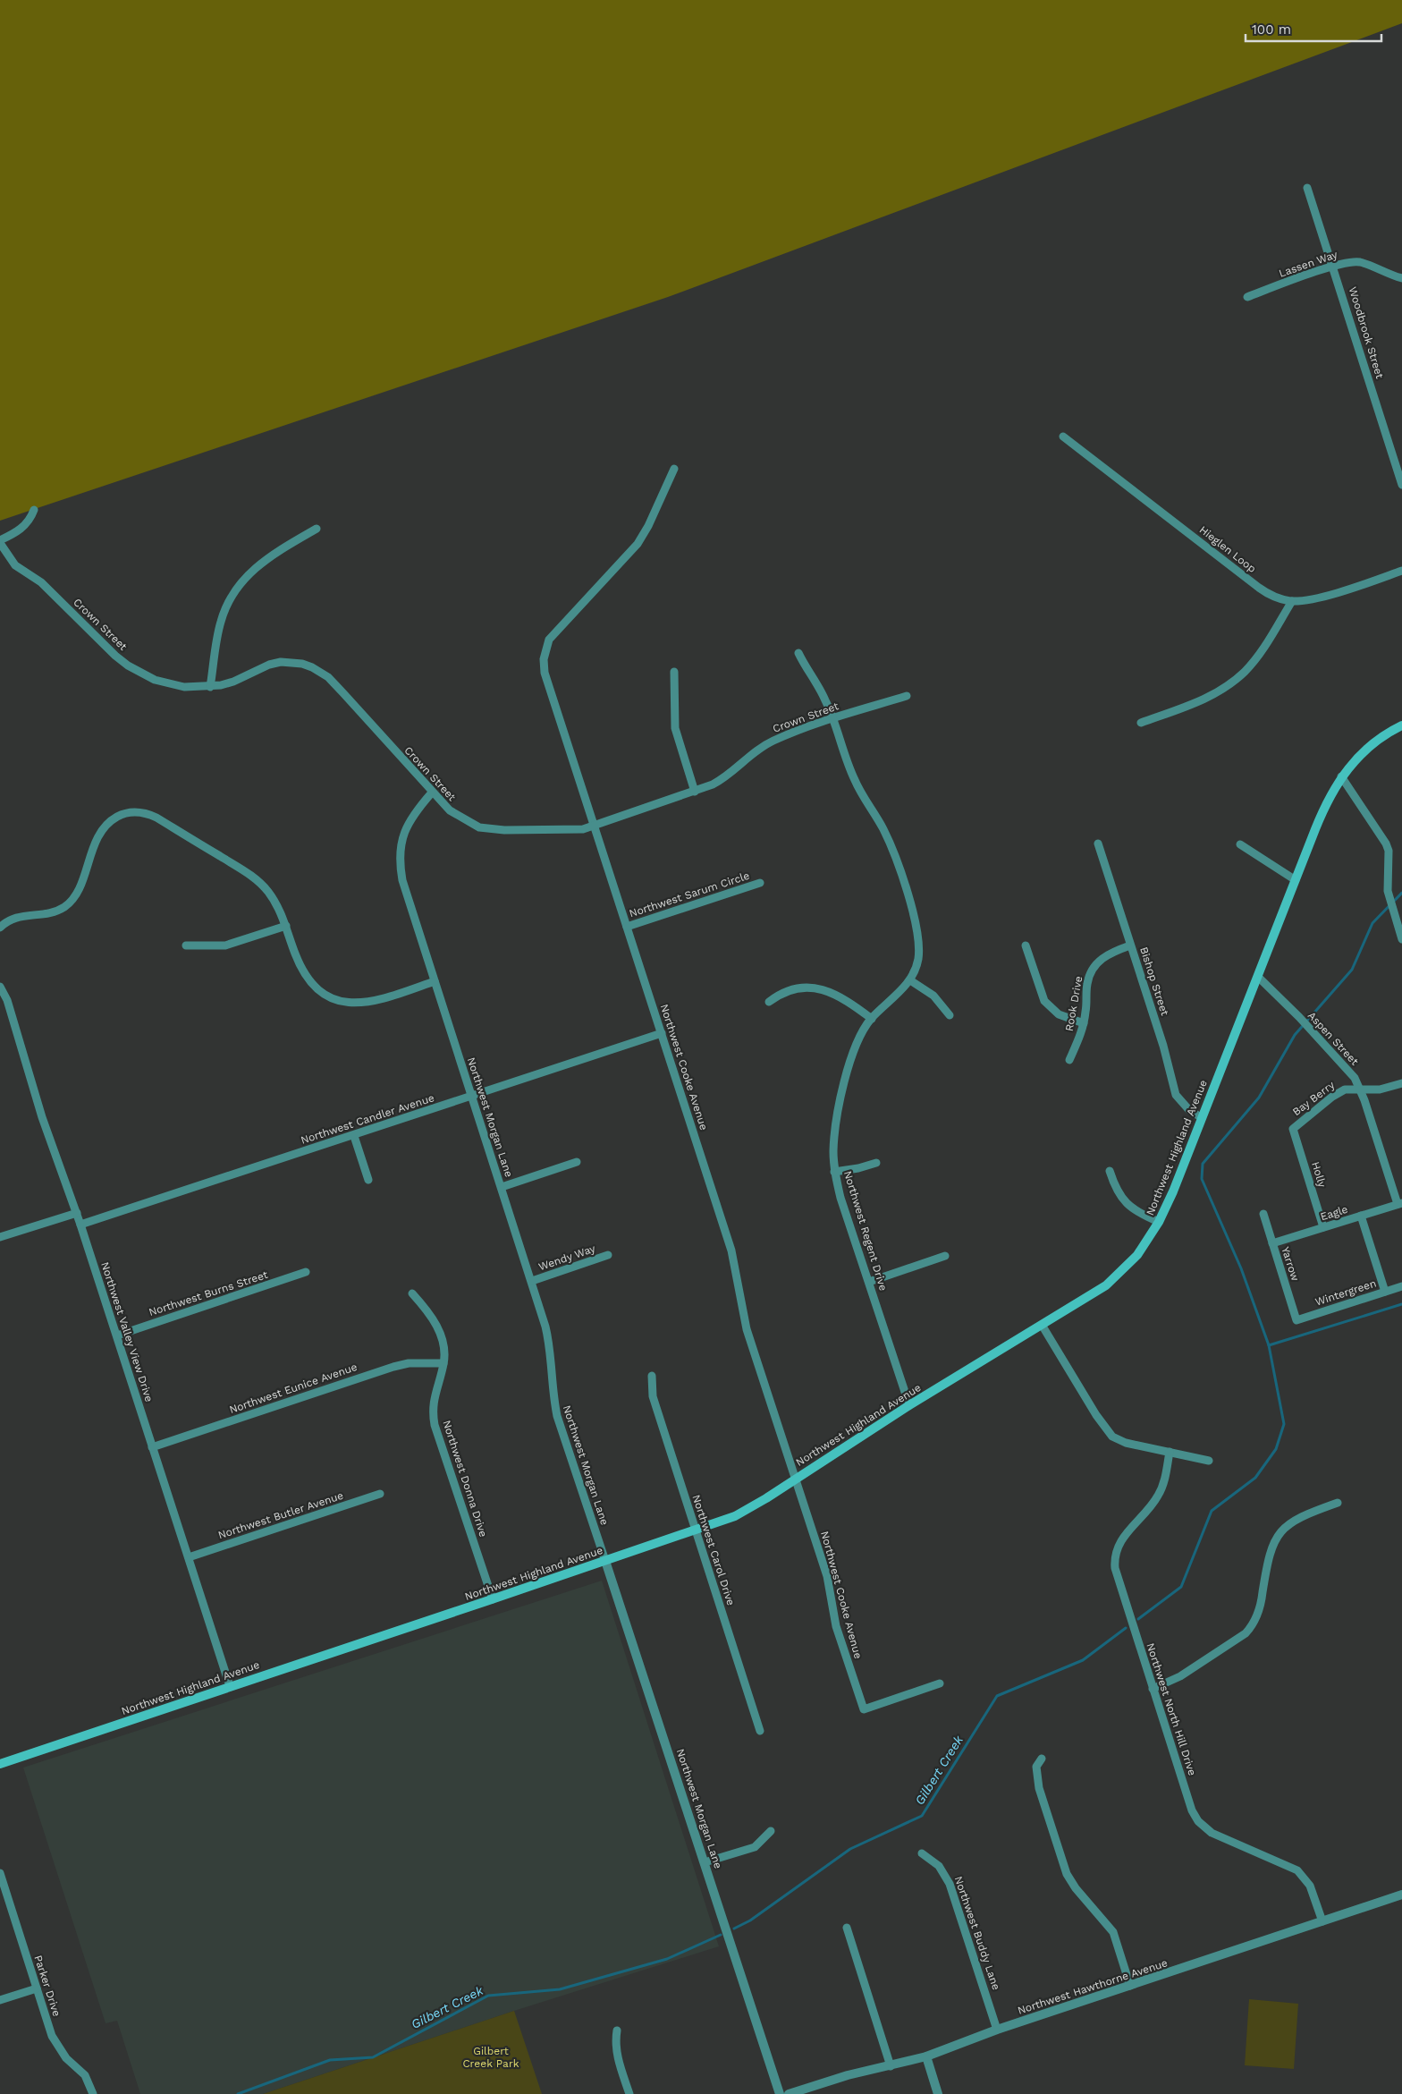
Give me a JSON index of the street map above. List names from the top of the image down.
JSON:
{
  "streets": {
    "main road": ["Northwest Highland Avenue"],
    "street": [
      "Lassen Way",
      "Woodbrook Street",
      "Hieglen Loop",
      "Crown Street",
      "Northwest Sarum Circle",
      "Bishop Street",
      "Rook Drive",
      "Aspen Street",
      "Northwest Cooke Avenue",
      "Bay Berry",
      "Northwest Morgan Lane",
      "Northwest Candler Avenue",
      "Holly",
      "Eagle",
      "Northwest Regent Drive",
      "Wendy Way",
      "Yarrow",
      "Wintergreen",
      "Northwest Burns Street",
      "Northwest Valley View Drive",
      "Northwest Eunice Avenue",
      "Northwest Donna Drive",
      "Northwest Butler Avenue",
      "Northwest Carol Drive",
      "Northwest North Hill Drive",
      "Northwest Buddy Lane",
      "Parker Drive",
      "Northwest Hawthorne Avenue"
    ]
  },
  "crossings": [
    ["Lassen Way", "Woodbrook Street"],
    ["Crown Street", "Northwest Cooke Avenue"],
    ["Crown Street", "Northwest Morgan Lane"],
    ["Crown Street", "Northwest Regent Drive"],
    ["Northwest Sarum Circle", "Northwest Cooke Avenue"],
    ["Bishop Street", "Rook Drive"],
    ["Bishop Street", "Northwest Highland Avenue"],
    ["Aspen Street", "Bay Berry"],
    ["Aspen Street", "Northwest Highland Avenue"],
    ["Aspen Street", "Eagle"],
    ["Northwest Cooke Avenue", "Northwest Candler Avenue"],
    ["Northwest Cooke Avenue", "Northwest Highland Avenue"],
    ["Bay Berry", "Holly"],
    ["Northwest Morgan Lane", "Northwest Candler Avenue"],
    ["Northwest Morgan Lane", "Northwest Highland Avenue"],
    ["Northwest Morgan Lane", "Wendy Way"],
    ["Northwest Candler Avenue", "Northwest Valley View Drive"],
    ["Northwest Highland Avenue", "Northwest Regent Drive"],
    ["Northwest Highland Avenue", "Northwest Valley View Drive"],
    ["Northwest Highland Avenue", "Northwest Donna Drive"],
    ["Northwest Highland Avenue", "Northwest Carol Drive"],
    ["Holly", "Eagle"],
    ["Eagle", "Yarrow"],
    ["Yarrow", "Wintergreen"],
    ["Northwest Burns Street", "Northwest Valley View Drive"],
    ["Northwest Valley View Drive", "Northwest Eunice Avenue"],
    ["Northwest Valley View Drive", "Northwest Butler Avenue"],
    ["Northwest Eunice Avenue", "Northwest Donna Drive"],
    ["Northwest North Hill Drive", "Northwest Hawthorne Avenue"],
    ["Northwest Buddy Lane", "Northwest Hawthorne Avenue"]
  ],
  "water": ["Gilbert Creek"],
  "parks": ["Gilbert Creek Park"],
  "scale_bar": "100 m"
}
